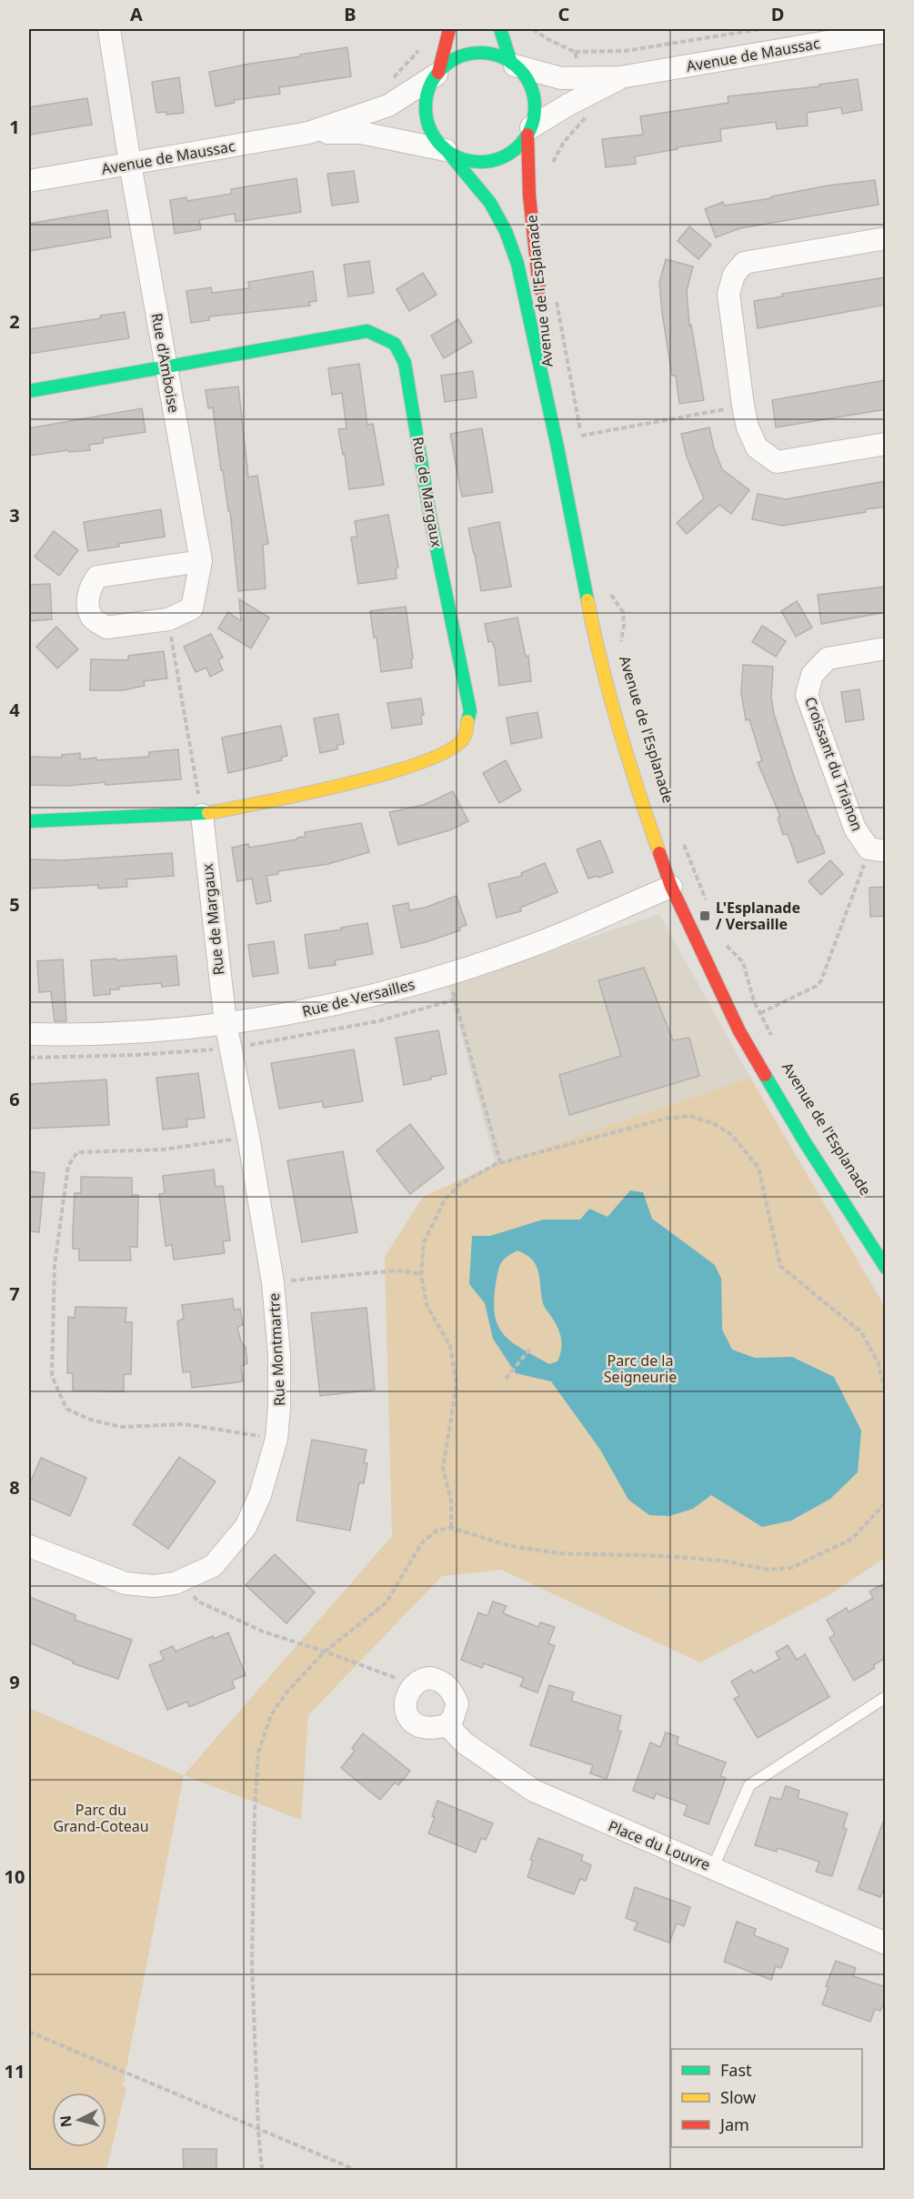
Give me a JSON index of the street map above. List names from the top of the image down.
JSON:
{
  "streets": {
    "street": [
      "Avenue de Maussac",
      "Avenue de l'Esplanade",
      "Rue d'Amboise",
      "Rue de Margaux",
      "Croissant du Trianon",
      "Rue de Versailles",
      "Rue Montmartre",
      "Place du Louvre"
    ]
  },
  "crossings": [
    ["Avenue de Maussac", "Avenue de l'Esplanade"],
    ["Avenue de Maussac", "Rue d'Amboise"],
    ["Avenue de l'Esplanade", "Rue de Versailles"],
    ["Rue d'Amboise", "Rue de Margaux"],
    ["Rue de Margaux", "Rue de Versailles"],
    ["Rue de Margaux", "Rue Montmartre"],
    ["Rue de Versailles", "Rue Montmartre"]
  ],
  "parks": ["Parc de la Seigneurie", "Parc du Grand-Coteau"],
  "places": {
    "transit": ["L'Esplanade / Versaille"]
  },
  "legend": ["Fast", "Slow", "Jam"],
  "north": "left",
  "grid": {
    "columns": [
      "A",
      "B",
      "C",
      "D"
    ],
    "rows": [
      "1",
      "2",
      "3",
      "4",
      "5",
      "6",
      "7",
      "8",
      "9",
      "10",
      "11"
    ]
  }
}
